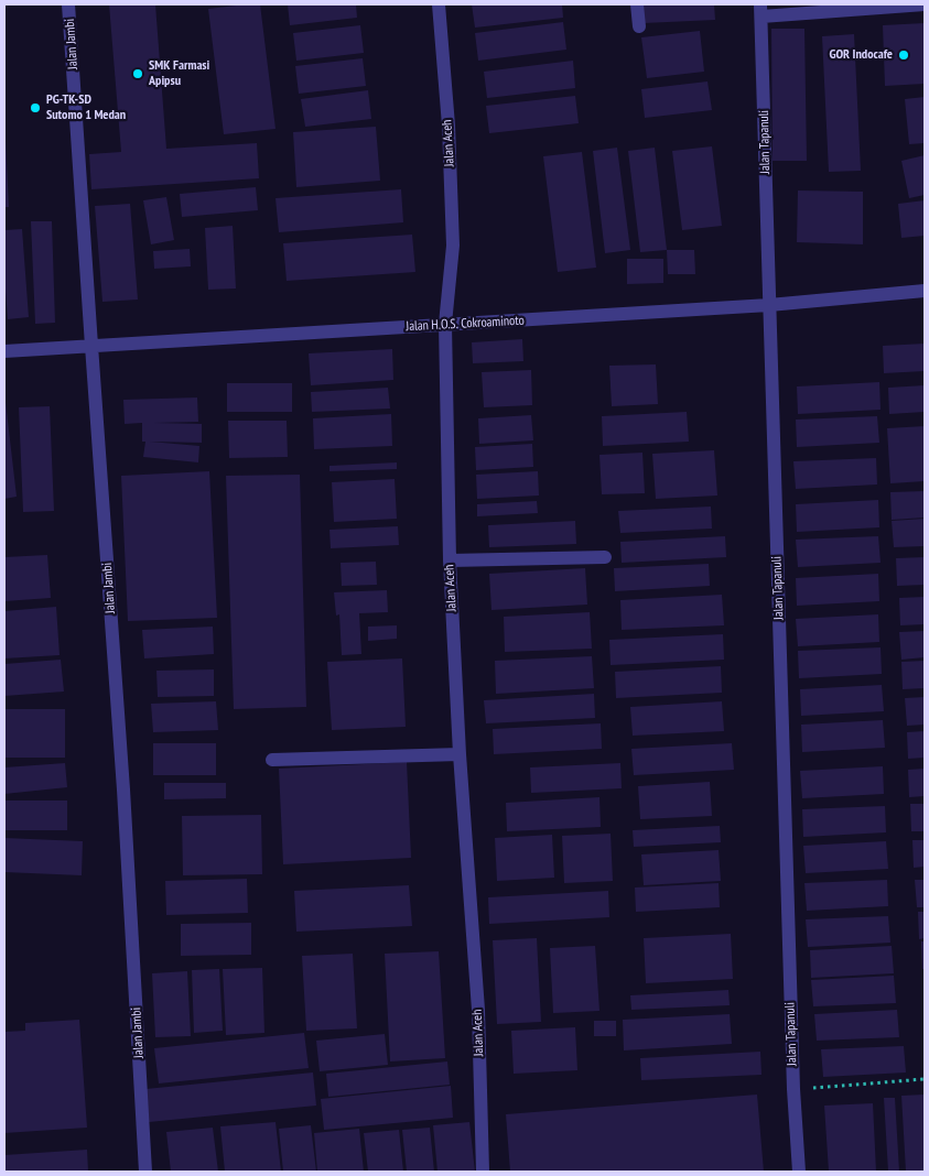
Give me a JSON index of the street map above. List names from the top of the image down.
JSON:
{
  "streets": {
    "street": [
      "Jalan Jambi",
      "Jalan Tapanuli",
      "Jalan Aceh",
      "Jalan H.O.S. Cokroaminoto"
    ]
  },
  "crossings": [
    ["Jalan Jambi", "Jalan H.O.S. Cokroaminoto"],
    ["Jalan Tapanuli", "Jalan H.O.S. Cokroaminoto"],
    ["Jalan Aceh", "Jalan H.O.S. Cokroaminoto"]
  ],
  "places": ["GOR Indocafe", "SMK Farmasi Apipsu", "PG-TK-SD Sutomo 1 Medan"]
}
